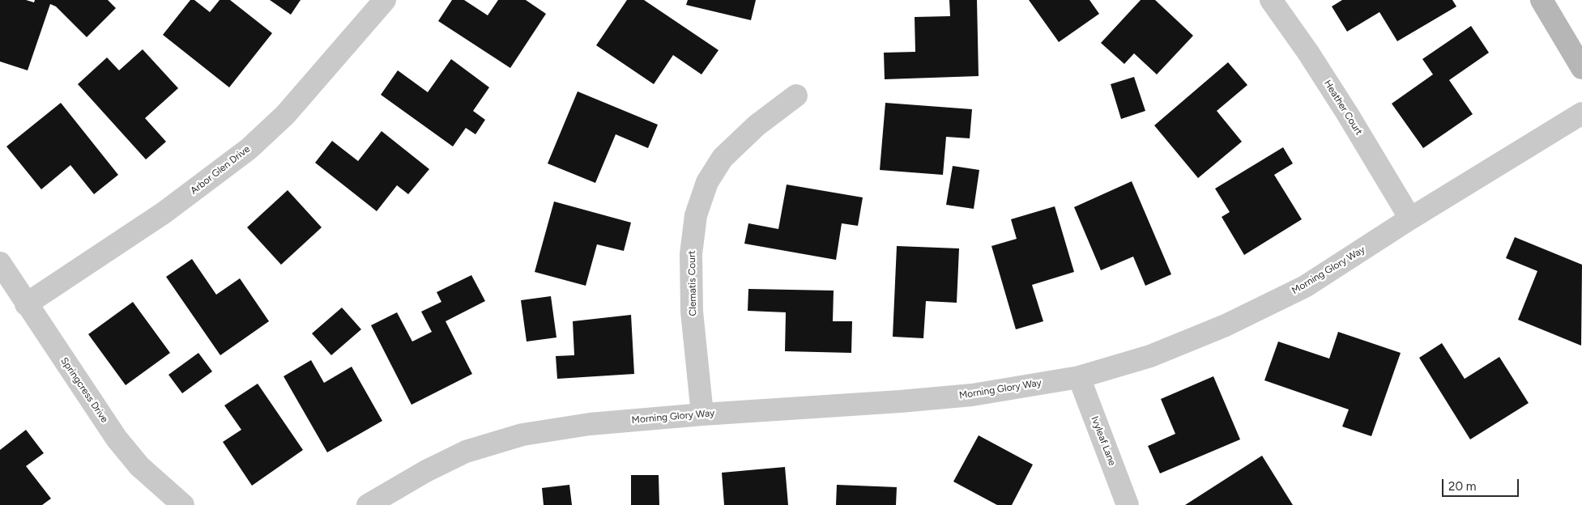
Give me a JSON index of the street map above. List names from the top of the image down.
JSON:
{
  "streets": {
    "street": [
      "Heather Court",
      "Arbor Glen Drive",
      "Morning Glory Way",
      "Clematis Court",
      "Springcress Drive",
      "Ivyleaf Lane"
    ]
  },
  "crossings": [
    ["Heather Court", "Morning Glory Way"],
    ["Arbor Glen Drive", "Springcress Drive"],
    ["Morning Glory Way", "Clematis Court"],
    ["Morning Glory Way", "Ivyleaf Lane"]
  ],
  "scale_bar": "20 m"
}
